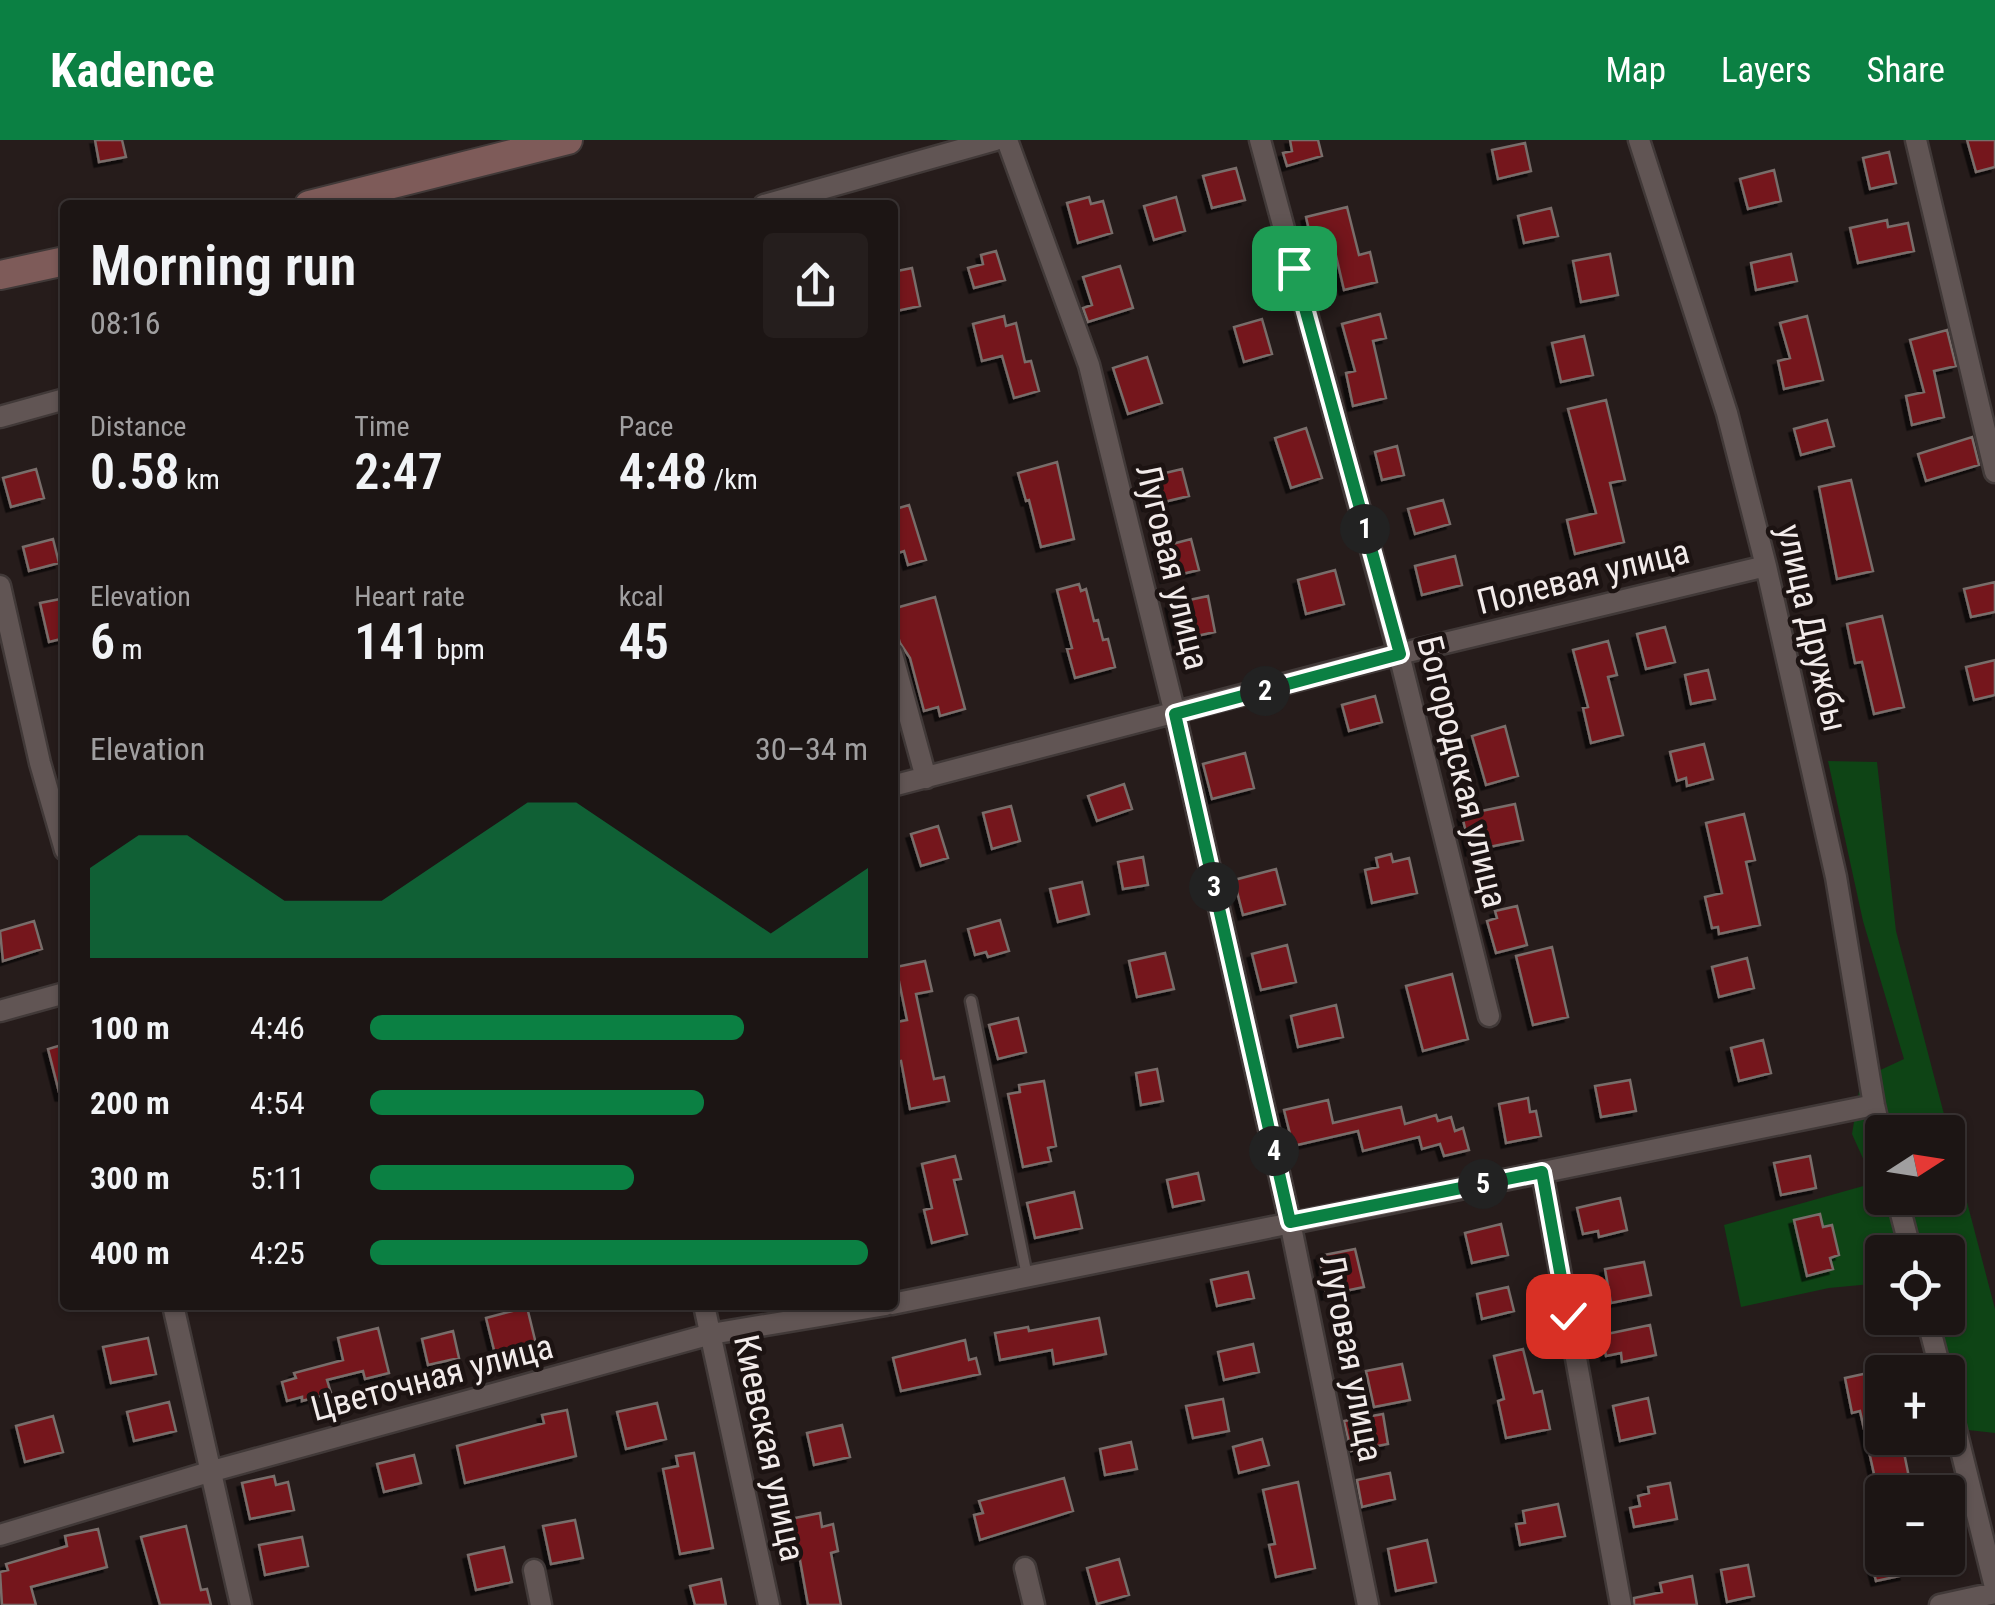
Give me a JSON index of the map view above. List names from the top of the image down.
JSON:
{
  "streets": {
    "street": [
      "Луговая улица",
      "Полевая улица",
      "улица Дружбы",
      "Богородская улица",
      "Цветочная улица",
      "Киевская улица"
    ]
  },
  "crossings": [
    ["Луговая улица", "Полевая улица"],
    ["Луговая улица", "Цветочная улица"],
    ["Полевая улица", "улица Дружбы"],
    ["Полевая улица", "Богородская улица"],
    ["улица Дружбы", "Цветочная улица"],
    ["Цветочная улица", "Киевская улица"]
  ],
  "north": "right",
  "page": {
    "header": "Kadence",
    "nav": ["Map", "Layers", "Share"],
    "heading": ["Morning run", "08:16"],
    "stats": [
      ["Distance", "0.58 km"],
      ["Time", "2:47"],
      ["Pace", "4:48 /km"],
      ["Elevation", "6 m"],
      ["Heart rate", "141 bpm"],
      ["kcal", "45"]
    ],
    "pins": [
      "1",
      "2",
      "3",
      "4",
      "5"
    ],
    "chart": ["Elevation", "30–34 m"],
    "list": [
      {
        "name": "100 m",
        "note": "4:46"
      },
      {
        "name": "200 m",
        "note": "4:54"
      },
      {
        "name": "300 m",
        "note": "5:11"
      },
      {
        "name": "400 m",
        "note": "4:25"
      }
    ],
    "map_buttons": ["+", "−"]
  }
}
